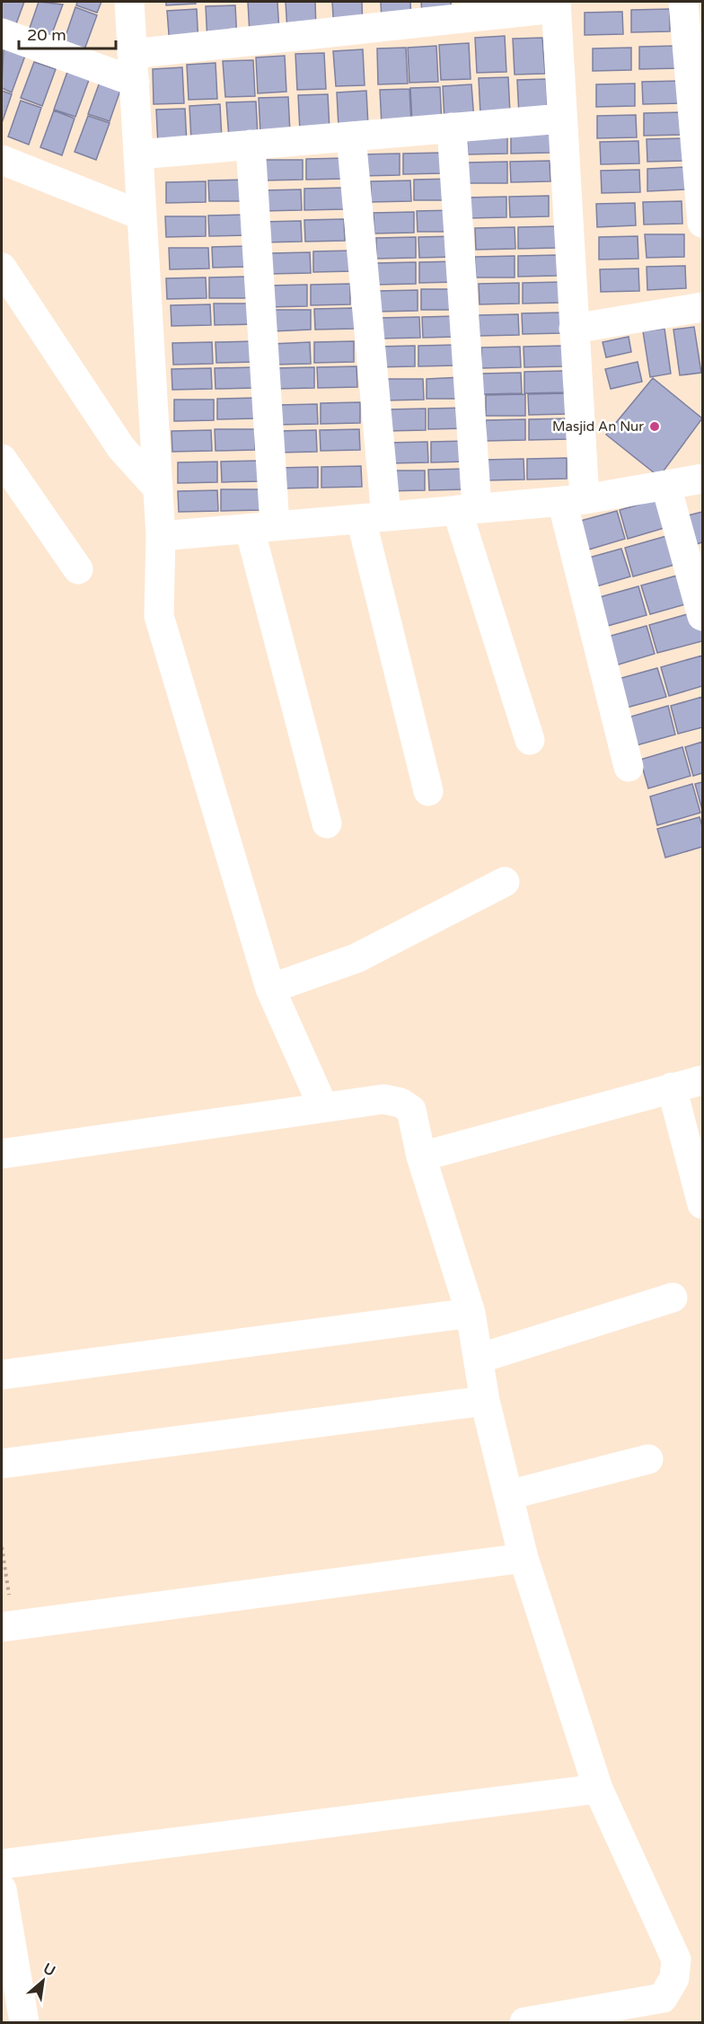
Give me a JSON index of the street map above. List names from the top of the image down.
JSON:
{
  "places": ["Masjid An Nur"],
  "scale_bar": "20 m",
  "north": "top right"
}
